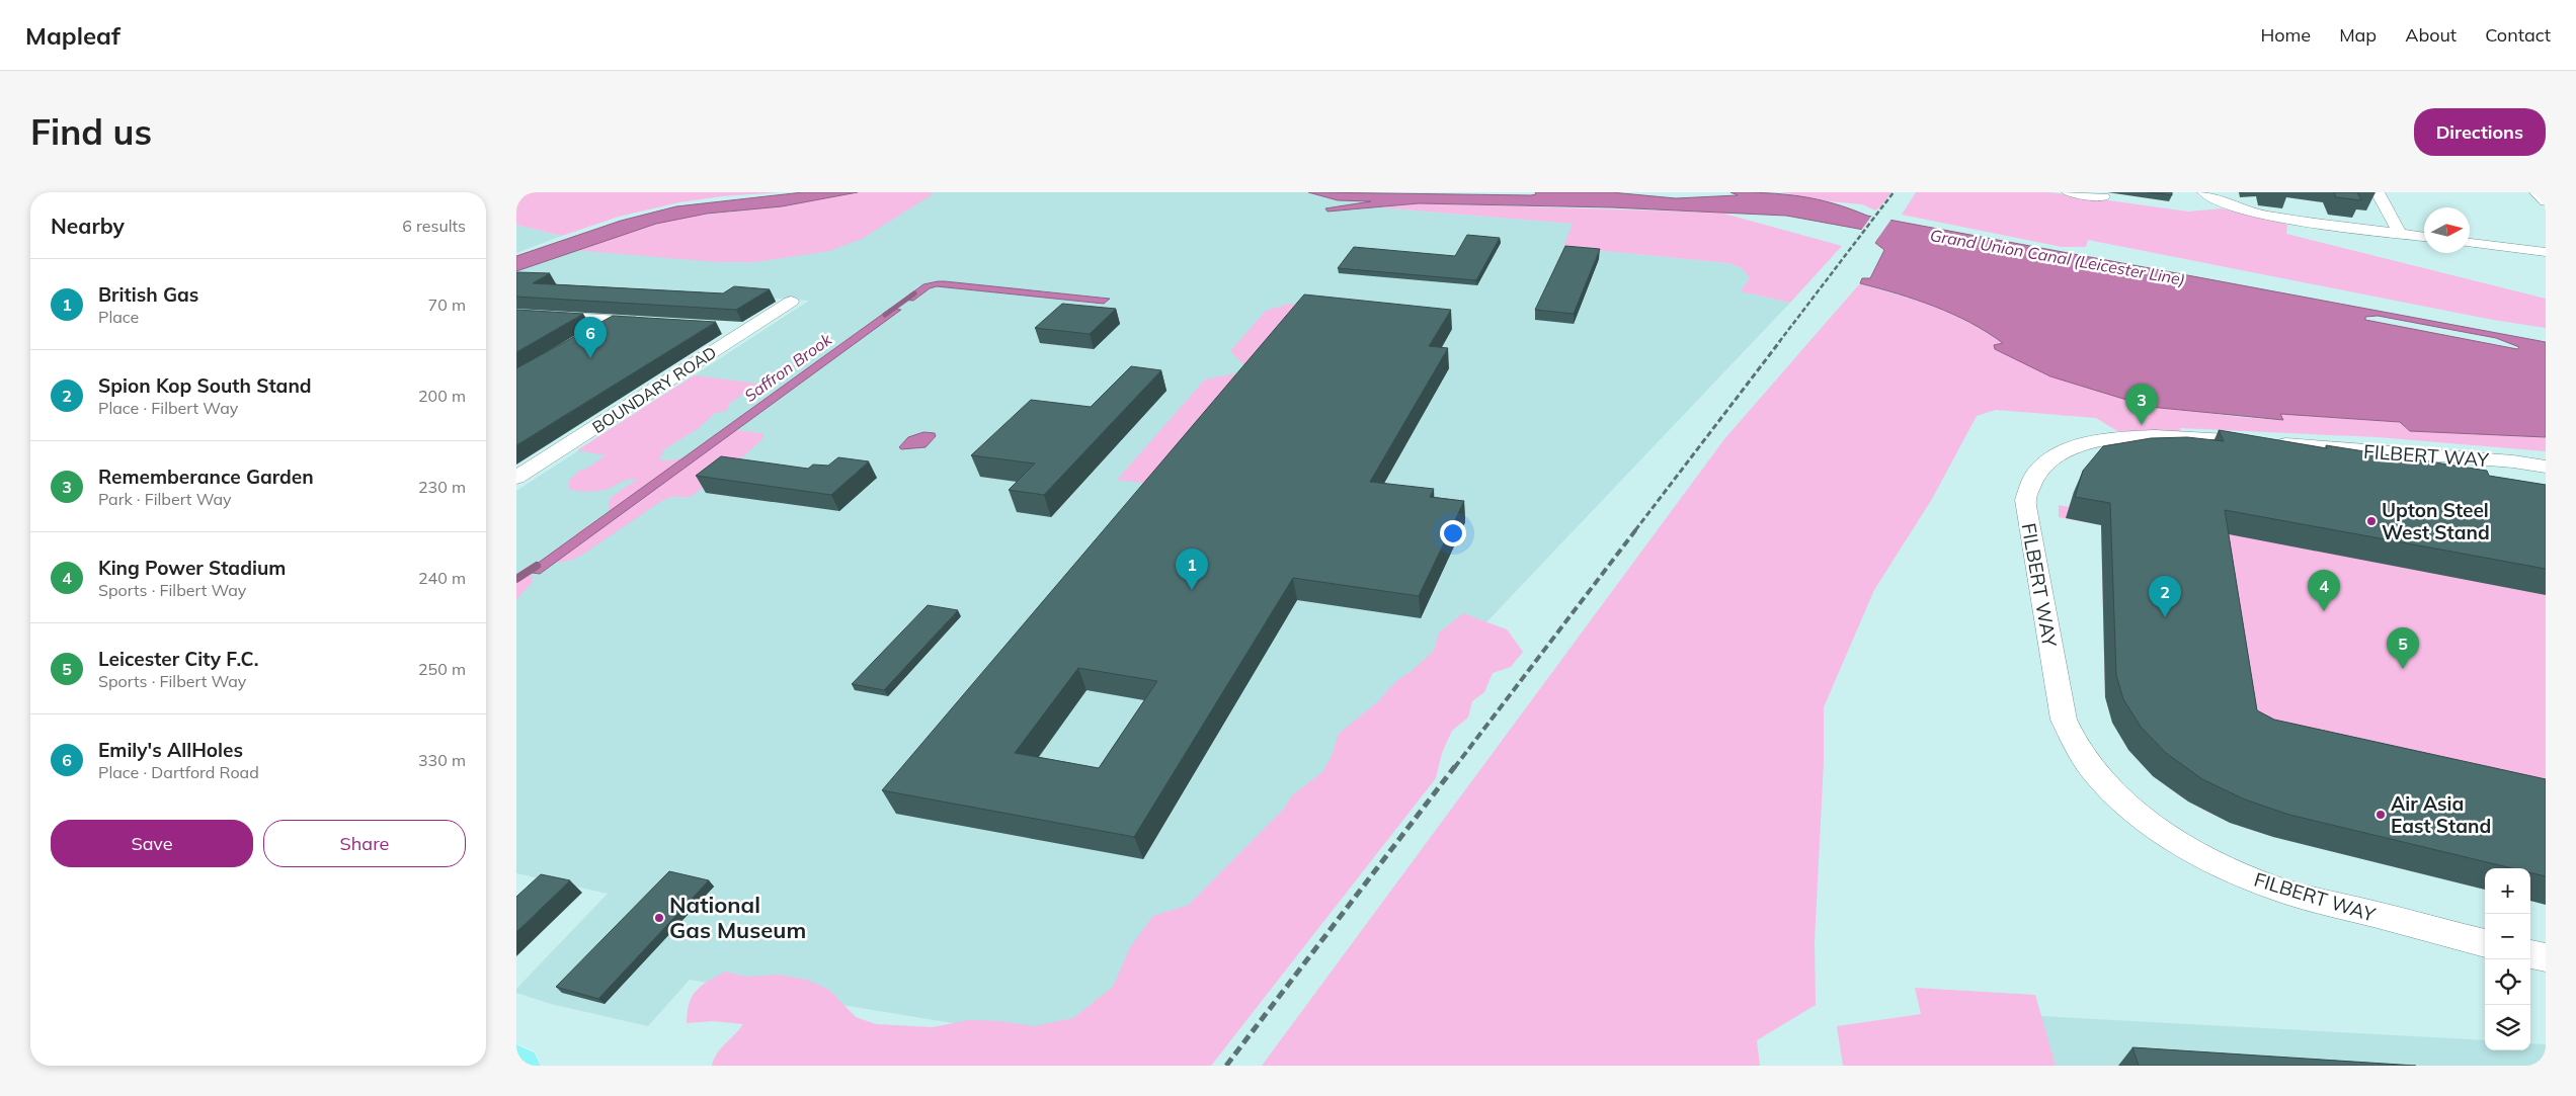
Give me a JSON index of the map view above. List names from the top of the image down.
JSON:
{
  "streets": {
    "street": ["BOUNDARY ROAD", "FILBERT WAY"]
  },
  "water": ["Grand Union Canal (Leicester Line)", "Saffron Brook"],
  "places": ["Upton Steel West Stand", "Air Asia East Stand", "National Gas Museum"],
  "north": "right",
  "page": {
    "header": "Mapleaf",
    "nav": [
      "Home",
      "Map",
      "About",
      "Contact"
    ],
    "buttons": [
      "Directions",
      ["Save", "Share"]
    ],
    "title": "Find us",
    "heading": ["Nearby", "6 results"],
    "list": [
      {
        "mark": "1",
        "name": "British Gas",
        "note": "Place",
        "value": "70 m"
      },
      {
        "mark": "2",
        "name": "Spion Kop South Stand",
        "note": "Place · Filbert Way",
        "value": "200 m"
      },
      {
        "mark": "3",
        "name": "Rememberance Garden",
        "note": "Park · Filbert Way",
        "value": "230 m"
      },
      {
        "mark": "4",
        "name": "King Power Stadium",
        "note": "Sports · Filbert Way",
        "value": "240 m"
      },
      {
        "mark": "5",
        "name": "Leicester City F.C.",
        "note": "Sports · Filbert Way",
        "value": "250 m"
      },
      {
        "mark": "6",
        "name": "Emily's AllHoles",
        "note": "Place · Dartford Road",
        "value": "330 m"
      }
    ],
    "pins": [
      "6",
      "3",
      "1",
      "4",
      "2",
      "5"
    ],
    "map_buttons": ["+", "−"]
  }
}
